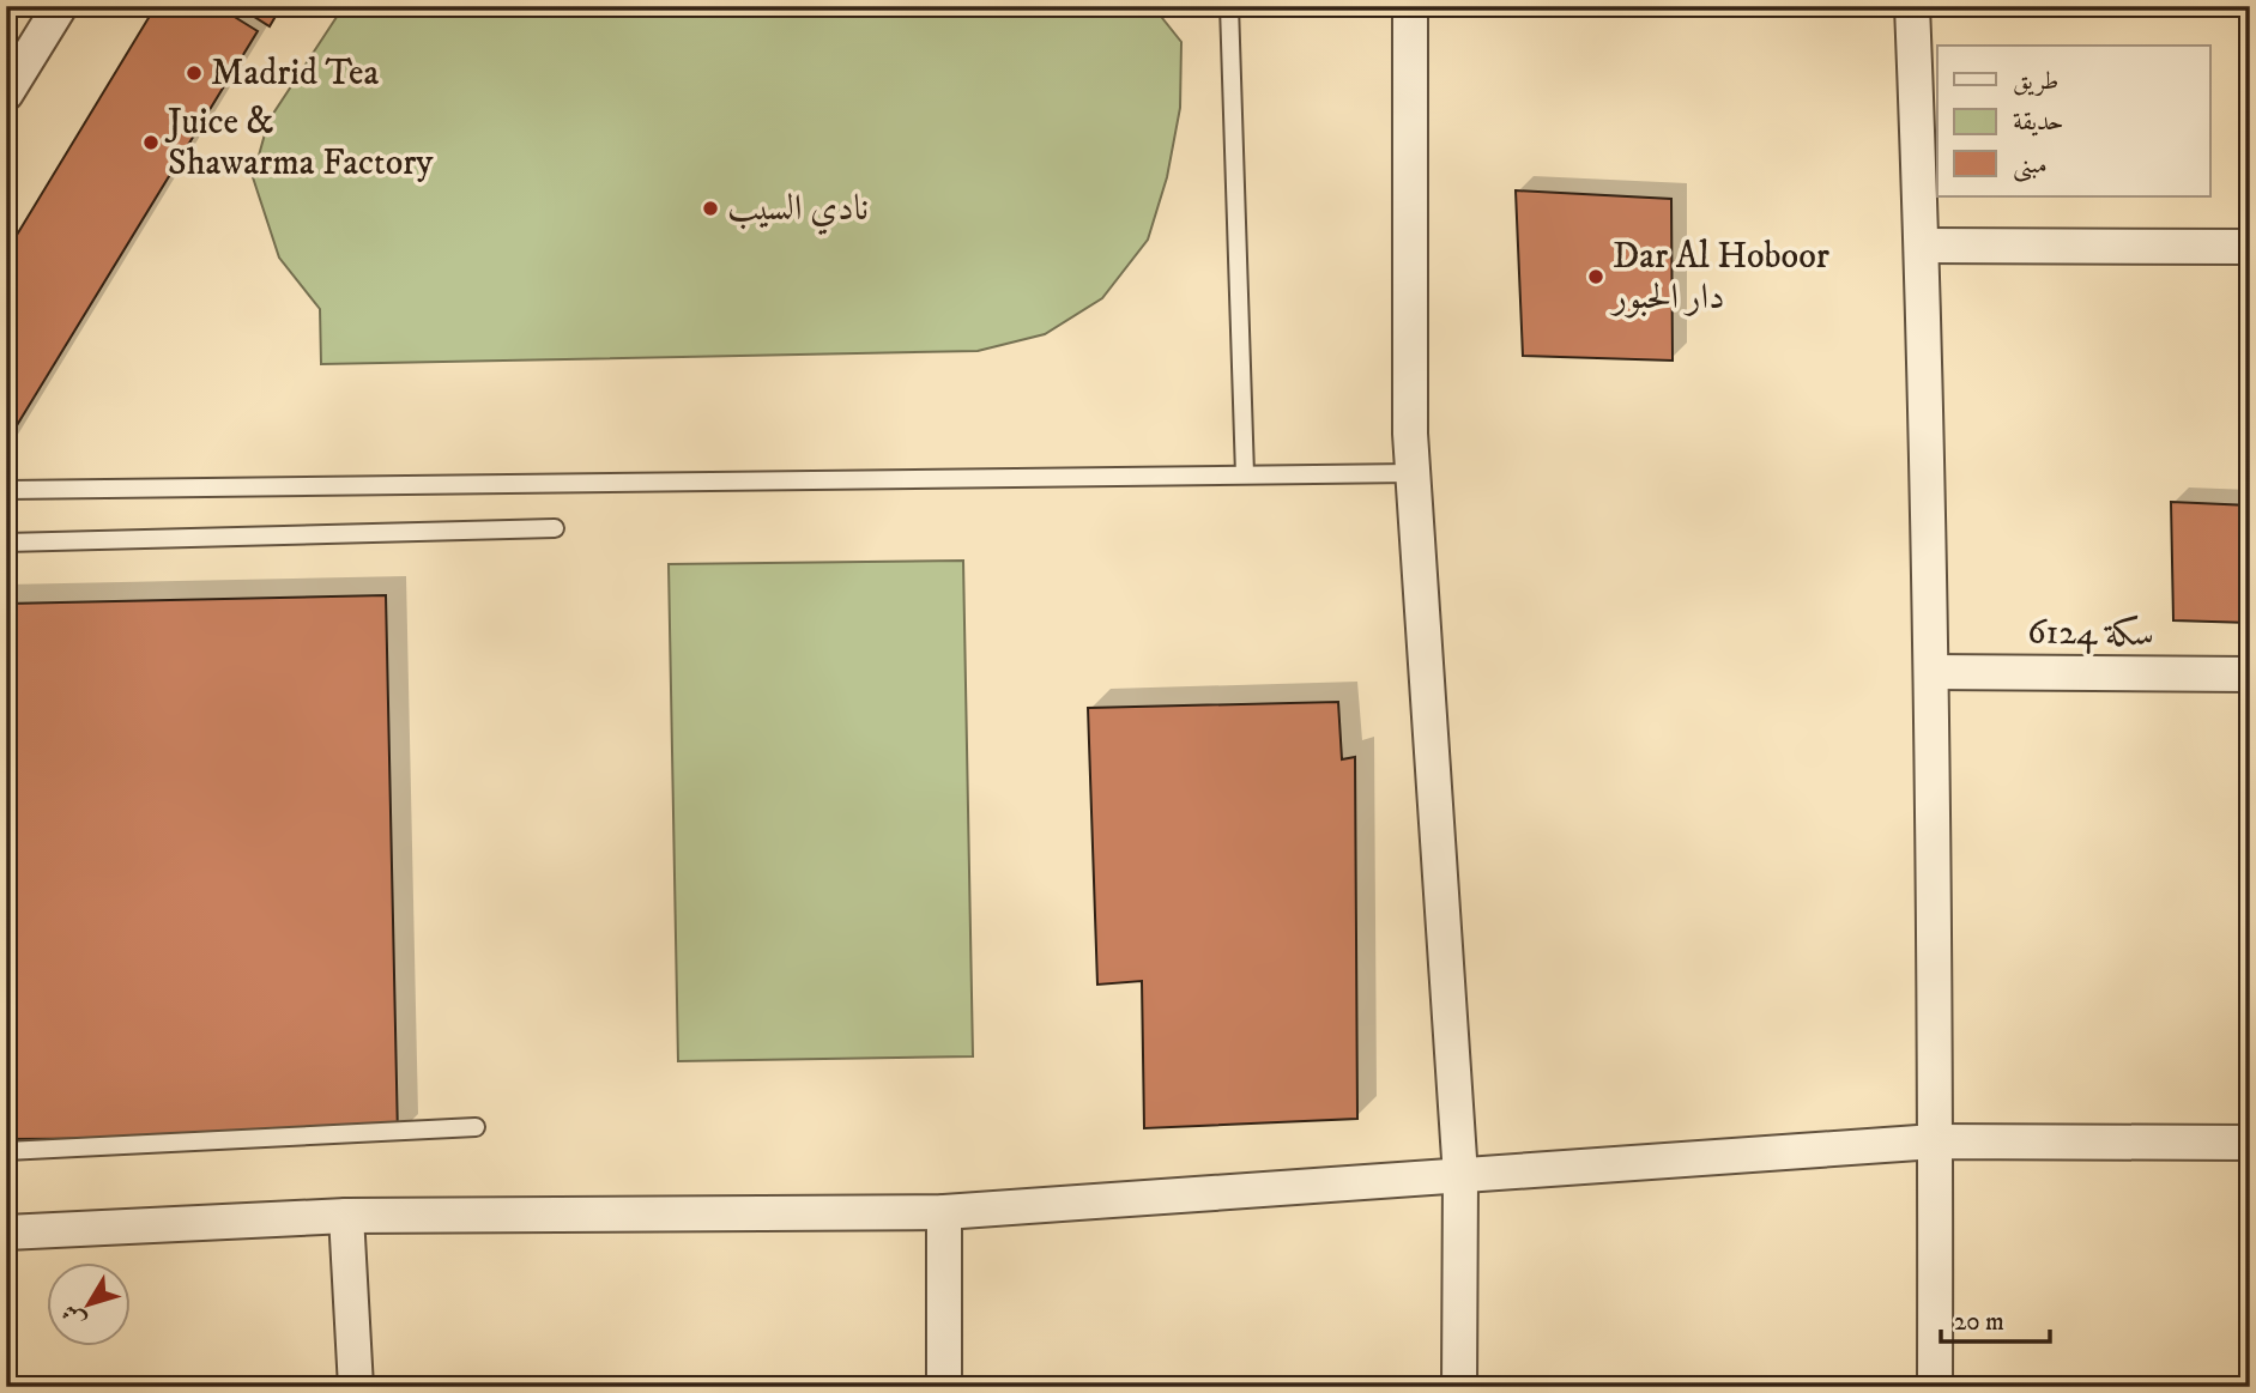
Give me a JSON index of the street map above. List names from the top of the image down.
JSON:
{
  "streets": {
    "street": ["سكة 6124"]
  },
  "places": [
    "Madrid Tea",
    "Juice & Shawarma Factory",
    "نادي السيب",
    "Dar Al Hoboor دار الحبور"
  ],
  "legend": ["طريق", "حديقة", "مبنى"],
  "scale_bar": "20 m",
  "north": "bottom left"
}
